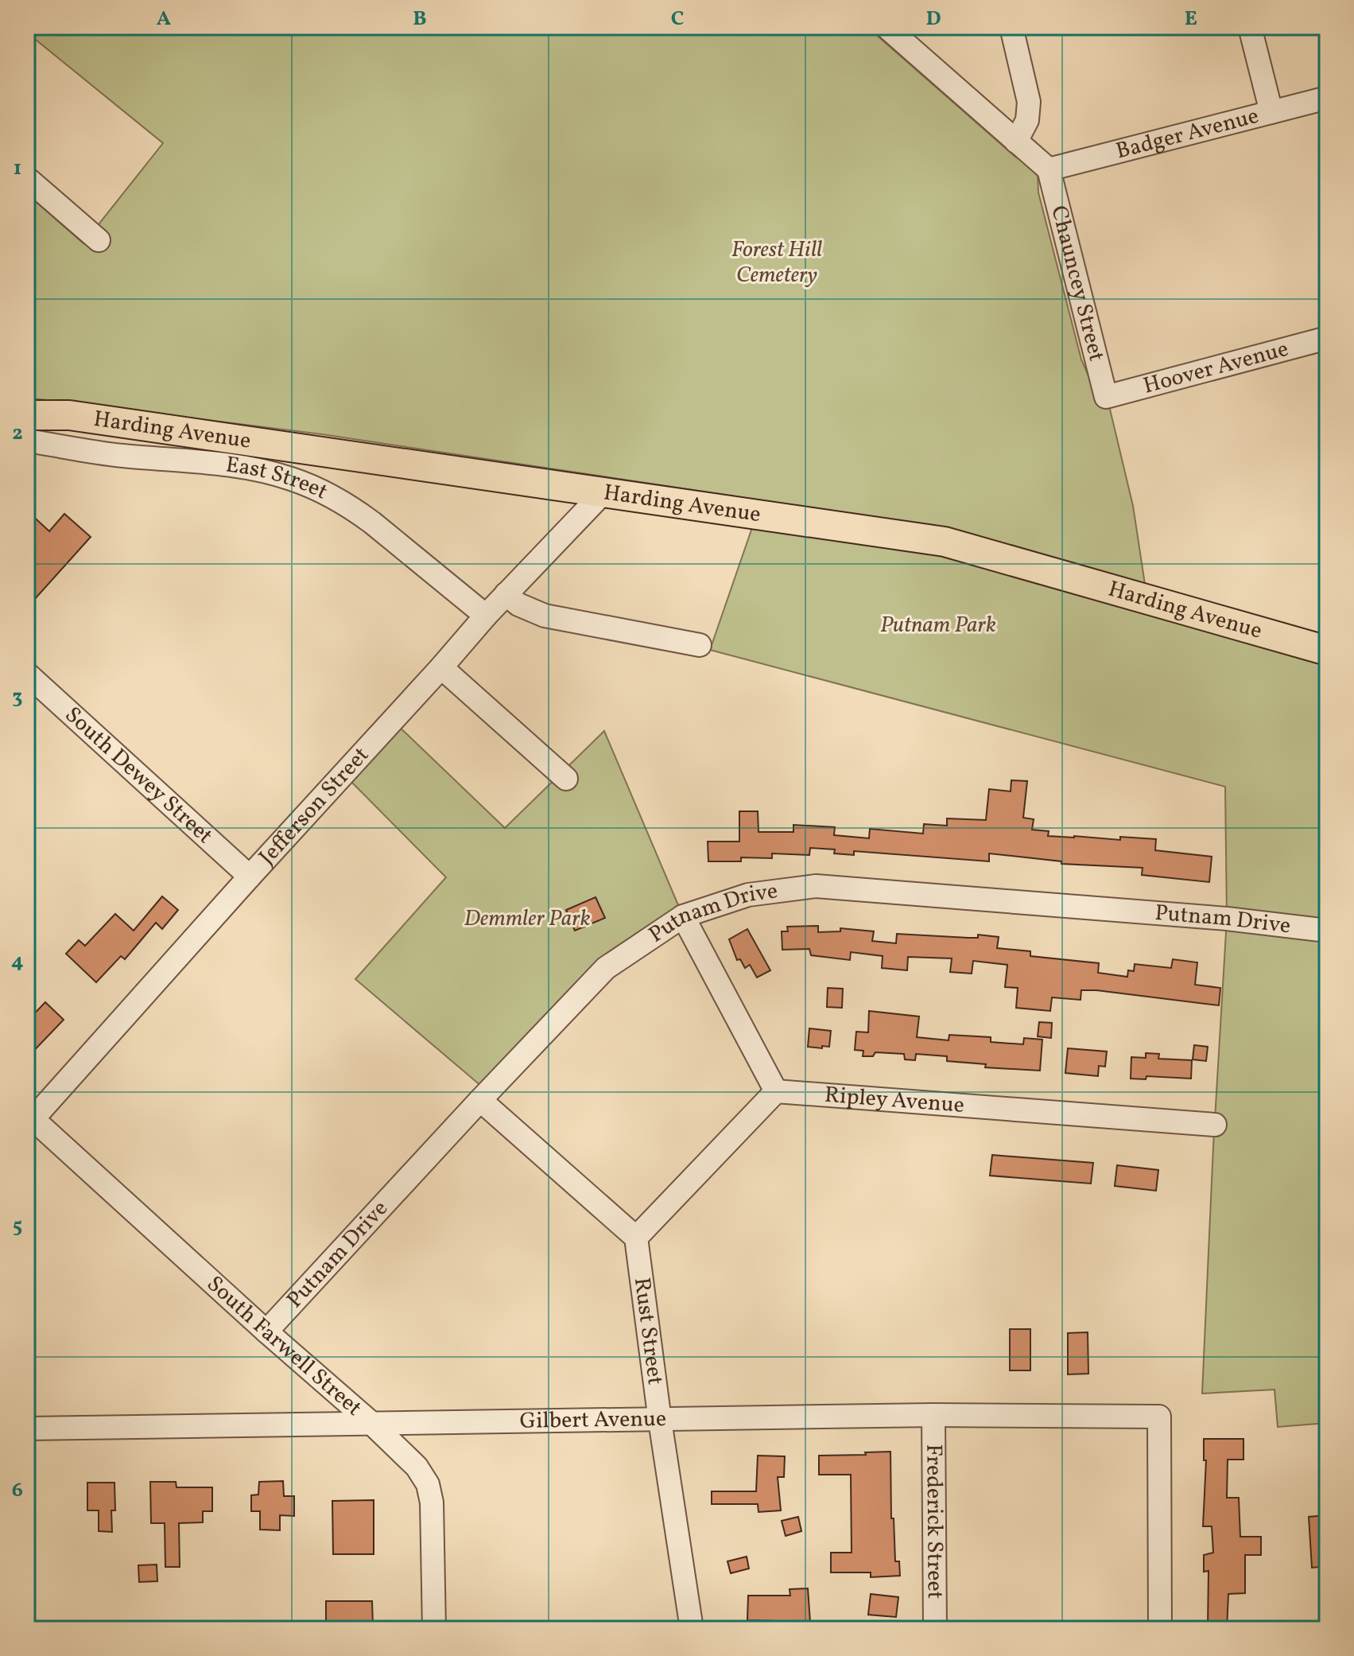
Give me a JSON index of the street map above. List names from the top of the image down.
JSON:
{
  "streets": {
    "main road": ["Harding Avenue"],
    "street": [
      "Badger Avenue",
      "Chauncey Street",
      "Hoover Avenue",
      "East Street",
      "South Dewey Street",
      "Jefferson Street",
      "Putnam Drive",
      "Ripley Avenue",
      "Rust Street",
      "South Farwell Street",
      "Gilbert Avenue",
      "Frederick Street"
    ]
  },
  "crossings": [
    ["Badger Avenue", "Chauncey Street"],
    ["Chauncey Street", "Hoover Avenue"],
    ["Harding Avenue", "Jefferson Street"],
    ["East Street", "Jefferson Street"],
    ["South Dewey Street", "Jefferson Street"],
    ["Jefferson Street", "South Farwell Street"],
    ["Putnam Drive", "South Farwell Street"],
    ["Rust Street", "Gilbert Avenue"],
    ["South Farwell Street", "Gilbert Avenue"],
    ["Gilbert Avenue", "Frederick Street"]
  ],
  "parks": ["Forest Hill Cemetery", "Putnam Park", "Demmler Park"],
  "grid": {
    "columns": [
      "A",
      "B",
      "C",
      "D",
      "E"
    ],
    "rows": [
      "1",
      "2",
      "3",
      "4",
      "5",
      "6"
    ]
  }
}
